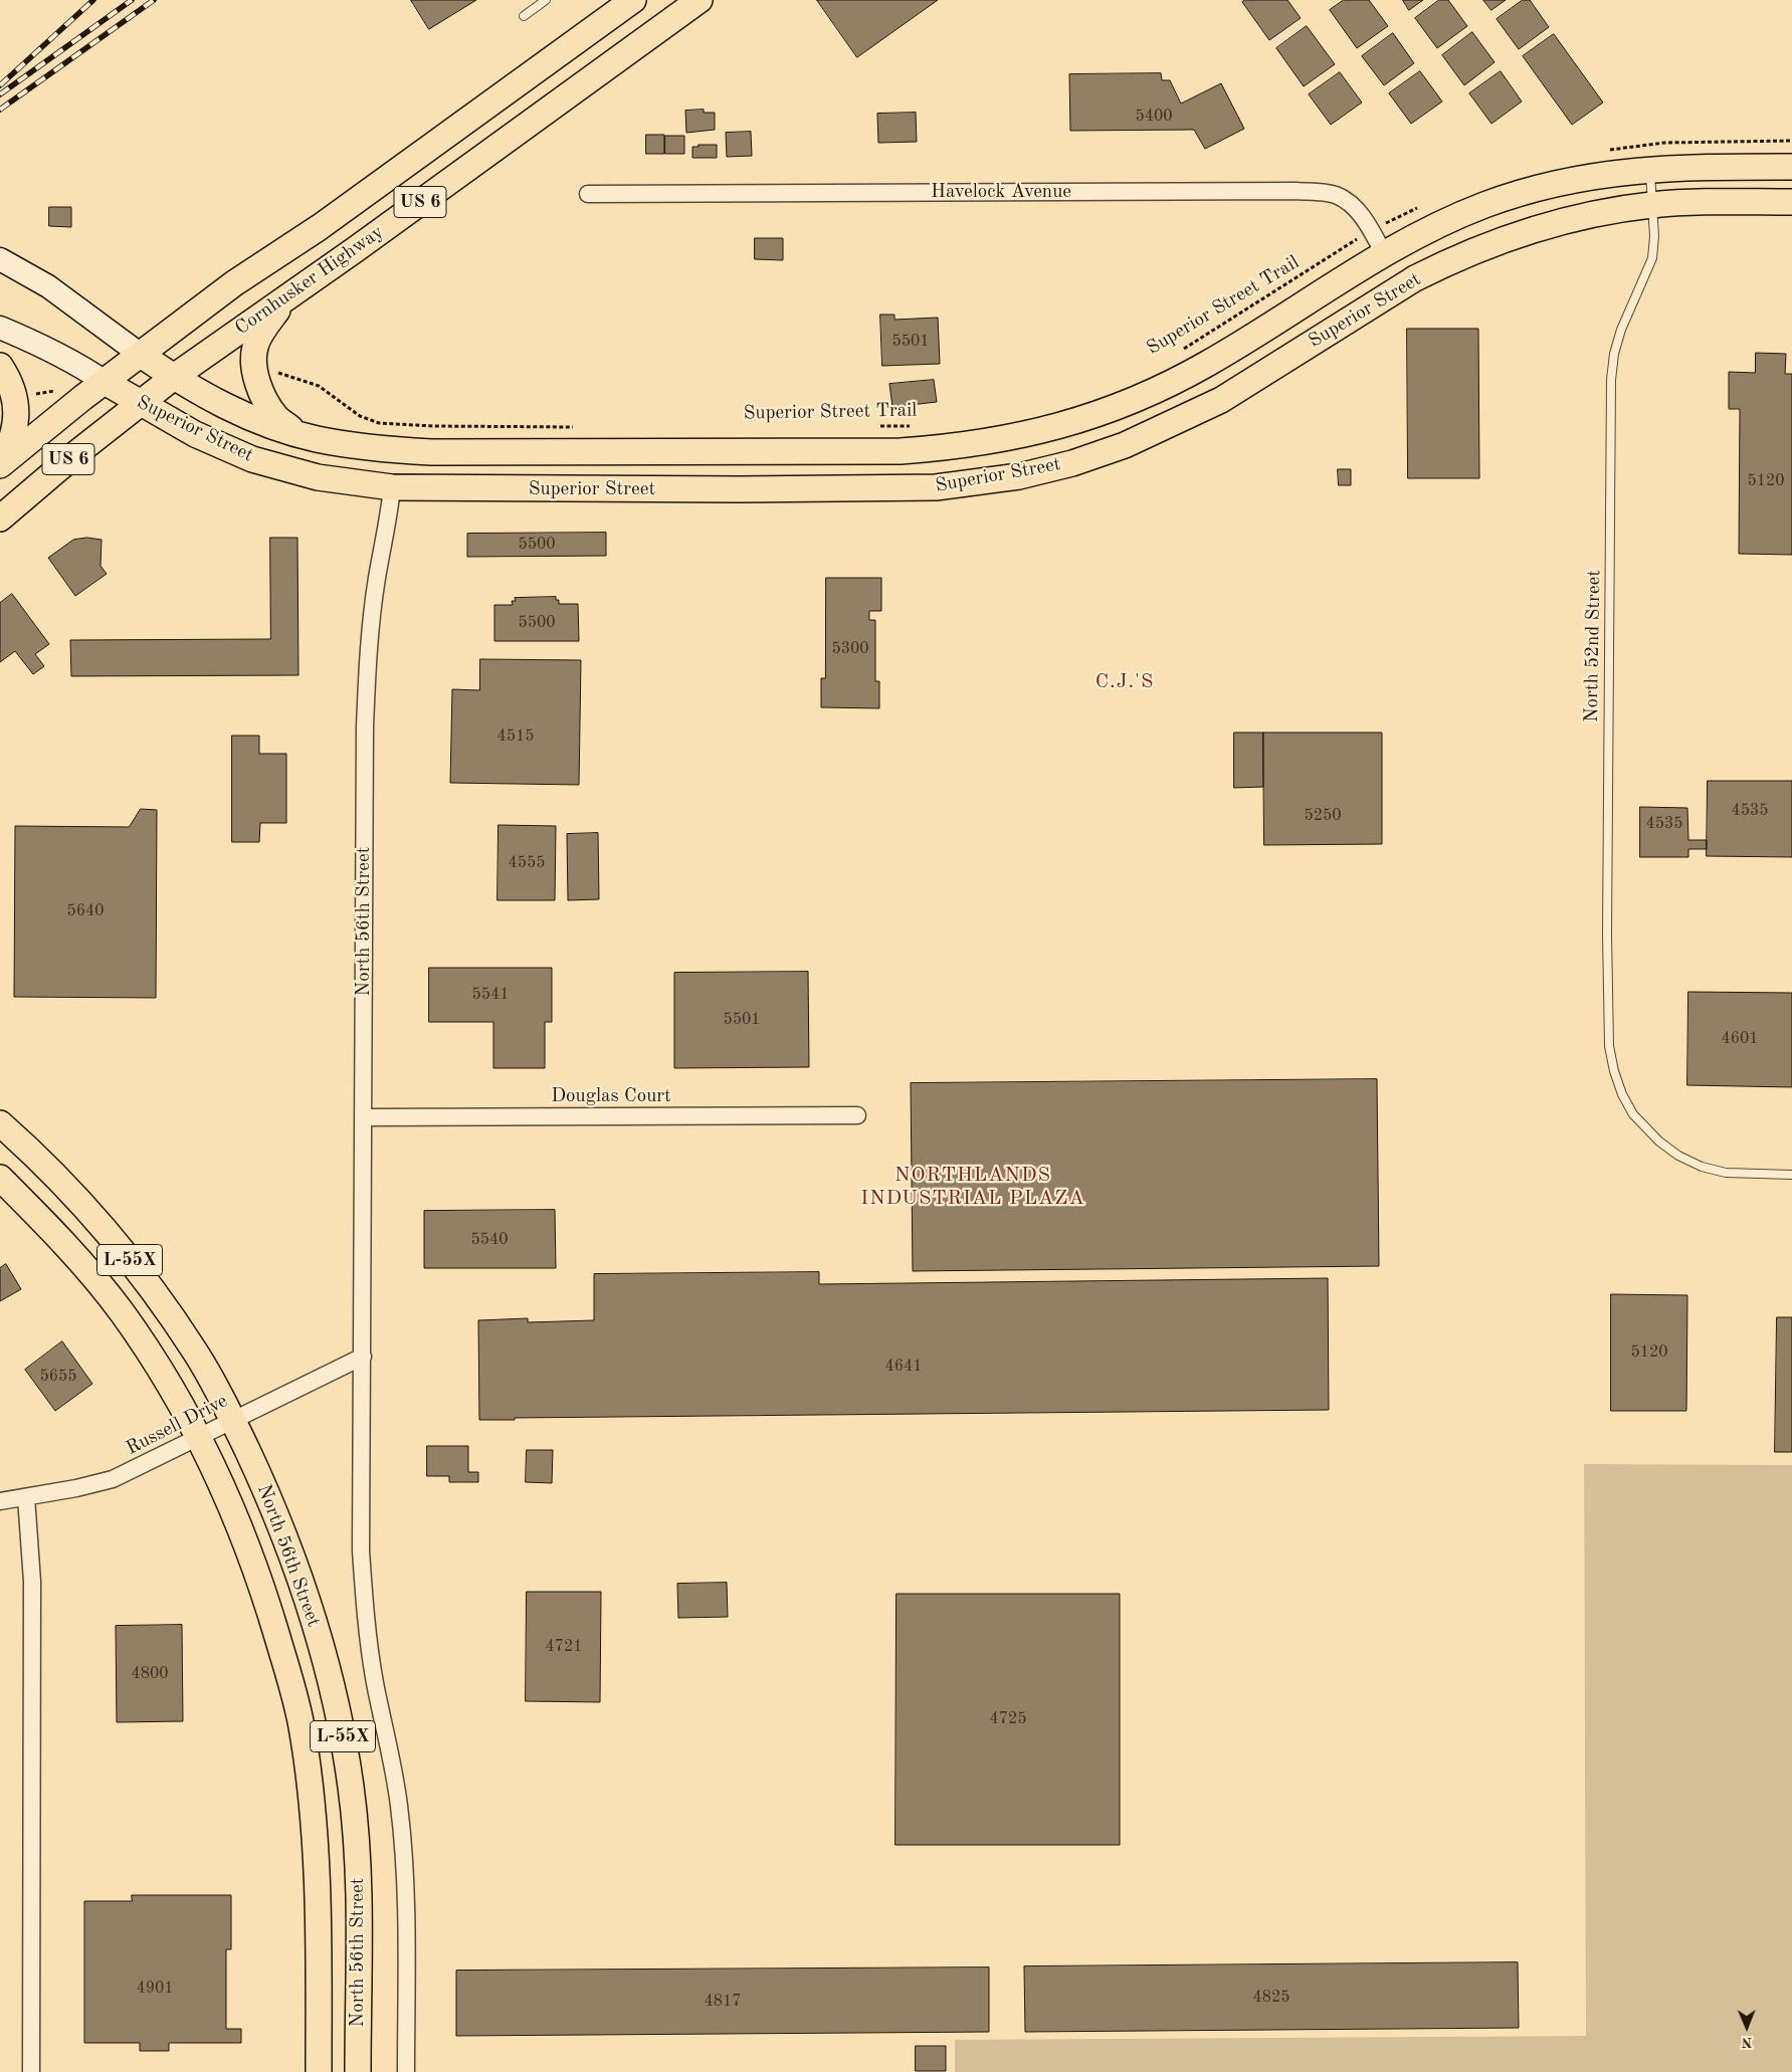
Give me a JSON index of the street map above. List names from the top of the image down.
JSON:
{
  "streets": {
    "main road": [
      "US 6",
      "Cornhusker Highway",
      "Superior Street",
      "North 56th Street",
      "L-55X"
    ],
    "street": ["Havelock Avenue", "Douglas Court", "Russell Drive"],
    "lane": ["North 52nd Street"],
    "path": ["Superior Street Trail"]
  },
  "crossings": [
    ["Havelock Avenue", "Superior Street Trail"],
    ["Havelock Avenue", "Superior Street"],
    ["Cornhusker Highway", "Superior Street"],
    ["Superior Street", "North 52nd Street"],
    ["Superior Street", "North 56th Street"],
    ["North 56th Street", "Douglas Court"],
    ["North 56th Street", "Russell Drive"]
  ],
  "districts": ["C.J.'S", "NORTHLANDS INDUSTRIAL PLAZA"],
  "house_numbers": [
    "5400",
    "5501",
    "5120",
    "5500",
    "5500",
    "5300",
    "4515",
    "4535",
    "5250",
    "4535",
    "4555",
    "5640",
    "5541",
    "5501",
    "4601",
    "5540",
    "5120",
    "4641",
    "5655",
    "4721",
    "4800",
    "4725",
    "4901",
    "4825",
    "4817"
  ],
  "north": "bottom"
}
